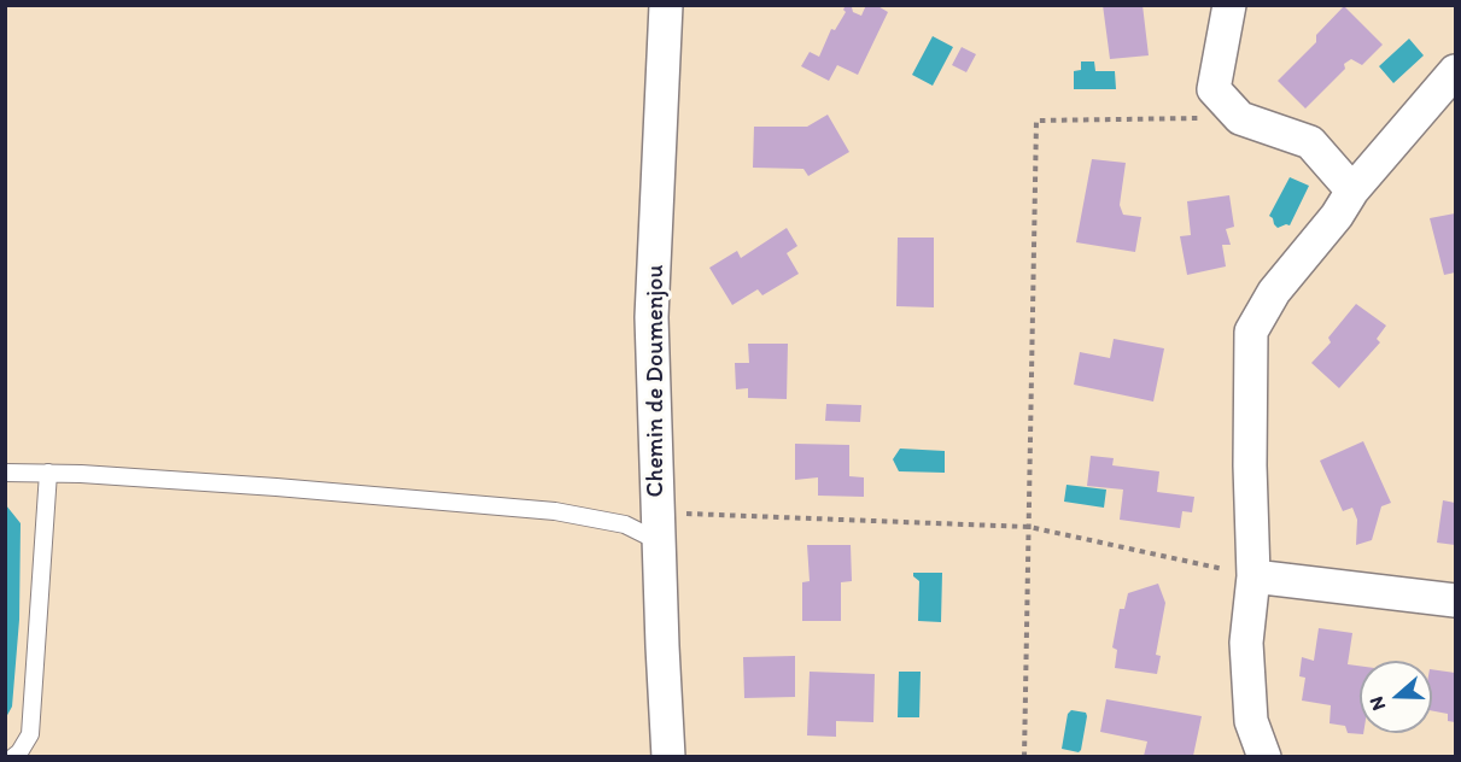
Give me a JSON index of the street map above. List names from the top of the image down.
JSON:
{
  "streets": {
    "street": ["Chemin de Doumenjou"]
  },
  "north": "left"
}
